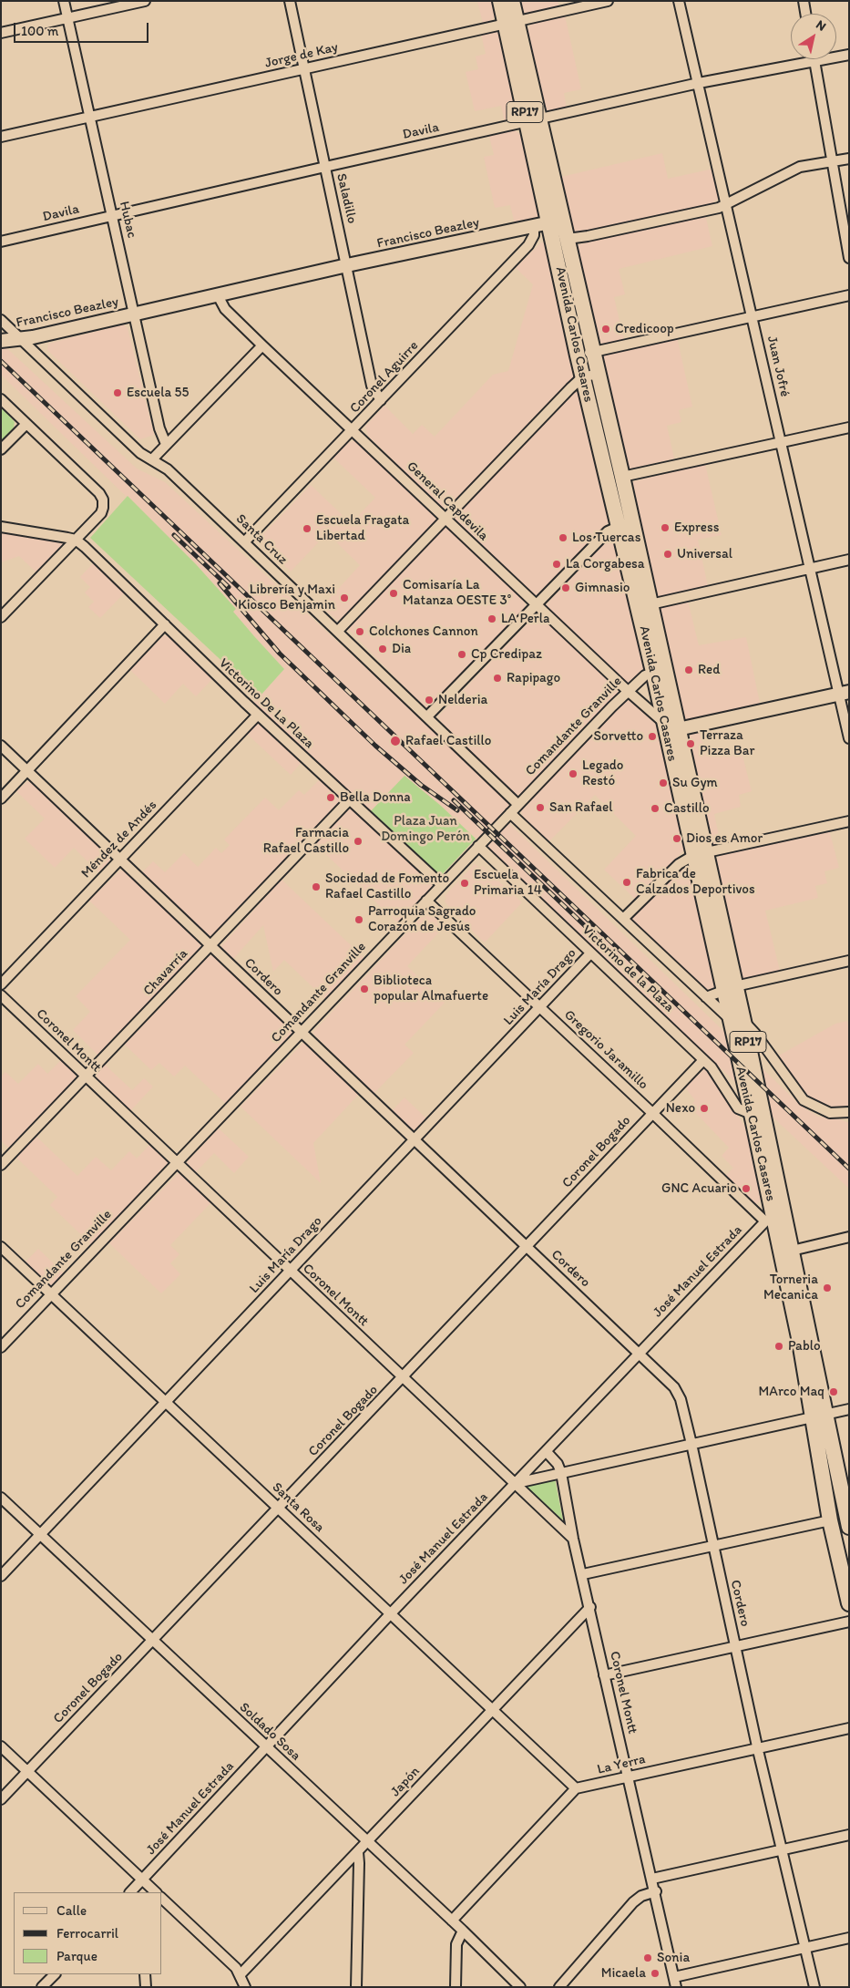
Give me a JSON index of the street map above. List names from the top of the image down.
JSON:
{
  "streets": {
    "main road": ["RP17", "Avenida Carlos Casares"],
    "street": [
      "Jorge de Kay",
      "Davila",
      "Saladillo",
      "Hubac",
      "Francisco Beazley",
      "Juan Jofré",
      "Coronel Aguirre",
      "General Capdevila",
      "Santa Cruz",
      "Victorino De La Plaza",
      "Comandante Granville",
      "Méndez de Andés",
      "Victorino de la Plaza",
      "Chavarría",
      "Cordero",
      "Luis María Drago",
      "Coronel Montt",
      "Gregorio Jaramillo",
      "Coronel Bogado",
      "José Manuel Estrada",
      "Santa Rosa",
      "Soldado Sosa",
      "La Yerra",
      "Japón"
    ]
  },
  "crossings": [
    ["Jorge de Kay", "Saladillo"],
    ["Jorge de Kay", "Hubac"],
    ["Jorge de Kay", "Avenida Carlos Casares"],
    ["Davila", "Saladillo"],
    ["Davila", "Hubac"],
    ["Davila", "Avenida Carlos Casares"],
    ["Davila", "Juan Jofré"],
    ["Saladillo", "Francisco Beazley"],
    ["Saladillo", "Coronel Aguirre"],
    ["Hubac", "Francisco Beazley"],
    ["Francisco Beazley", "Avenida Carlos Casares"],
    ["Francisco Beazley", "Coronel Aguirre"],
    ["Francisco Beazley", "General Capdevila"],
    ["Francisco Beazley", "Santa Cruz"],
    ["Avenida Carlos Casares", "General Capdevila"],
    ["Avenida Carlos Casares", "Comandante Granville"],
    ["Avenida Carlos Casares", "Victorino de la Plaza"],
    ["Avenida Carlos Casares", "Gregorio Jaramillo"],
    ["Avenida Carlos Casares", "José Manuel Estrada"],
    ["Coronel Aguirre", "General Capdevila"],
    ["Coronel Aguirre", "Santa Cruz"],
    ["General Capdevila", "Comandante Granville"],
    ["Santa Cruz", "Comandante Granville"],
    ["Victorino De La Plaza", "Comandante Granville"],
    ["Victorino De La Plaza", "Méndez de Andés"],
    ["Victorino De La Plaza", "Chavarría"],
    ["Comandante Granville", "Victorino de la Plaza"],
    ["Comandante Granville", "Cordero"],
    ["Comandante Granville", "Coronel Montt"],
    ["Comandante Granville", "Gregorio Jaramillo"],
    ["Comandante Granville", "Santa Rosa"],
    ["Méndez de Andés", "Cordero"],
    ["Victorino de la Plaza", "Luis María Drago"],
    ["Victorino de la Plaza", "Coronel Bogado"],
    ["Chavarría", "Cordero"],
    ["Chavarría", "Coronel Montt"],
    ["Cordero", "Luis María Drago"],
    ["Cordero", "Coronel Bogado"],
    ["Cordero", "José Manuel Estrada"],
    ["Cordero", "La Yerra"],
    ["Luis María Drago", "Coronel Montt"],
    ["Luis María Drago", "Gregorio Jaramillo"],
    ["Luis María Drago", "Santa Rosa"],
    ["Luis María Drago", "Soldado Sosa"],
    ["Coronel Montt", "Coronel Bogado"],
    ["Coronel Montt", "José Manuel Estrada"],
    ["Coronel Montt", "La Yerra"],
    ["Coronel Montt", "Japón"],
    ["Gregorio Jaramillo", "Coronel Bogado"],
    ["Gregorio Jaramillo", "José Manuel Estrada"],
    ["Coronel Bogado", "Santa Rosa"],
    ["Coronel Bogado", "Soldado Sosa"],
    ["José Manuel Estrada", "Santa Rosa"],
    ["José Manuel Estrada", "Soldado Sosa"],
    ["Santa Rosa", "La Yerra"],
    ["Santa Rosa", "Japón"],
    ["Soldado Sosa", "Japón"]
  ],
  "parks": ["Plaza Juan Domingo Perón"],
  "places": [
    "Credicoop",
    "Escuela 55",
    "Express",
    "Escuela Fragata Libertad",
    "Los Tuercas",
    "Universal",
    "La Corgabesa",
    "Gimnasio",
    "Comisaría La Matanza OESTE 3°",
    "Librería y Maxi Kiosco Benjamin",
    "LA Perla",
    "Colchones Cannon",
    "Dia",
    "Cp Credipaz",
    "Red",
    "Rapipago",
    "Nelderia",
    "Sorvetto",
    "Rafael Castillo",
    "Terraza Pizza Bar",
    "Legado Restó",
    "Su Gym",
    "Bella Donna",
    "San Rafael",
    "Castillo",
    "Dios es Amor",
    "Farmacia Rafael Castillo",
    "Fabrica de Calzados Deportivos",
    "Escuela Primaria 14",
    "Sociedad de Fomento Rafael Castillo",
    "Parroquia Sagrado Corazón de Jesús",
    "Biblioteca popular Almafuerte",
    "Nexo",
    "GNC Acuario",
    "Torneria Mecanica",
    "Pablo",
    "MArco Maq",
    "Sonia",
    "Micaela"
  ],
  "legend": ["Calle", "Ferrocarril", "Parque"],
  "scale_bar": "100 m",
  "north": "top right"
}
